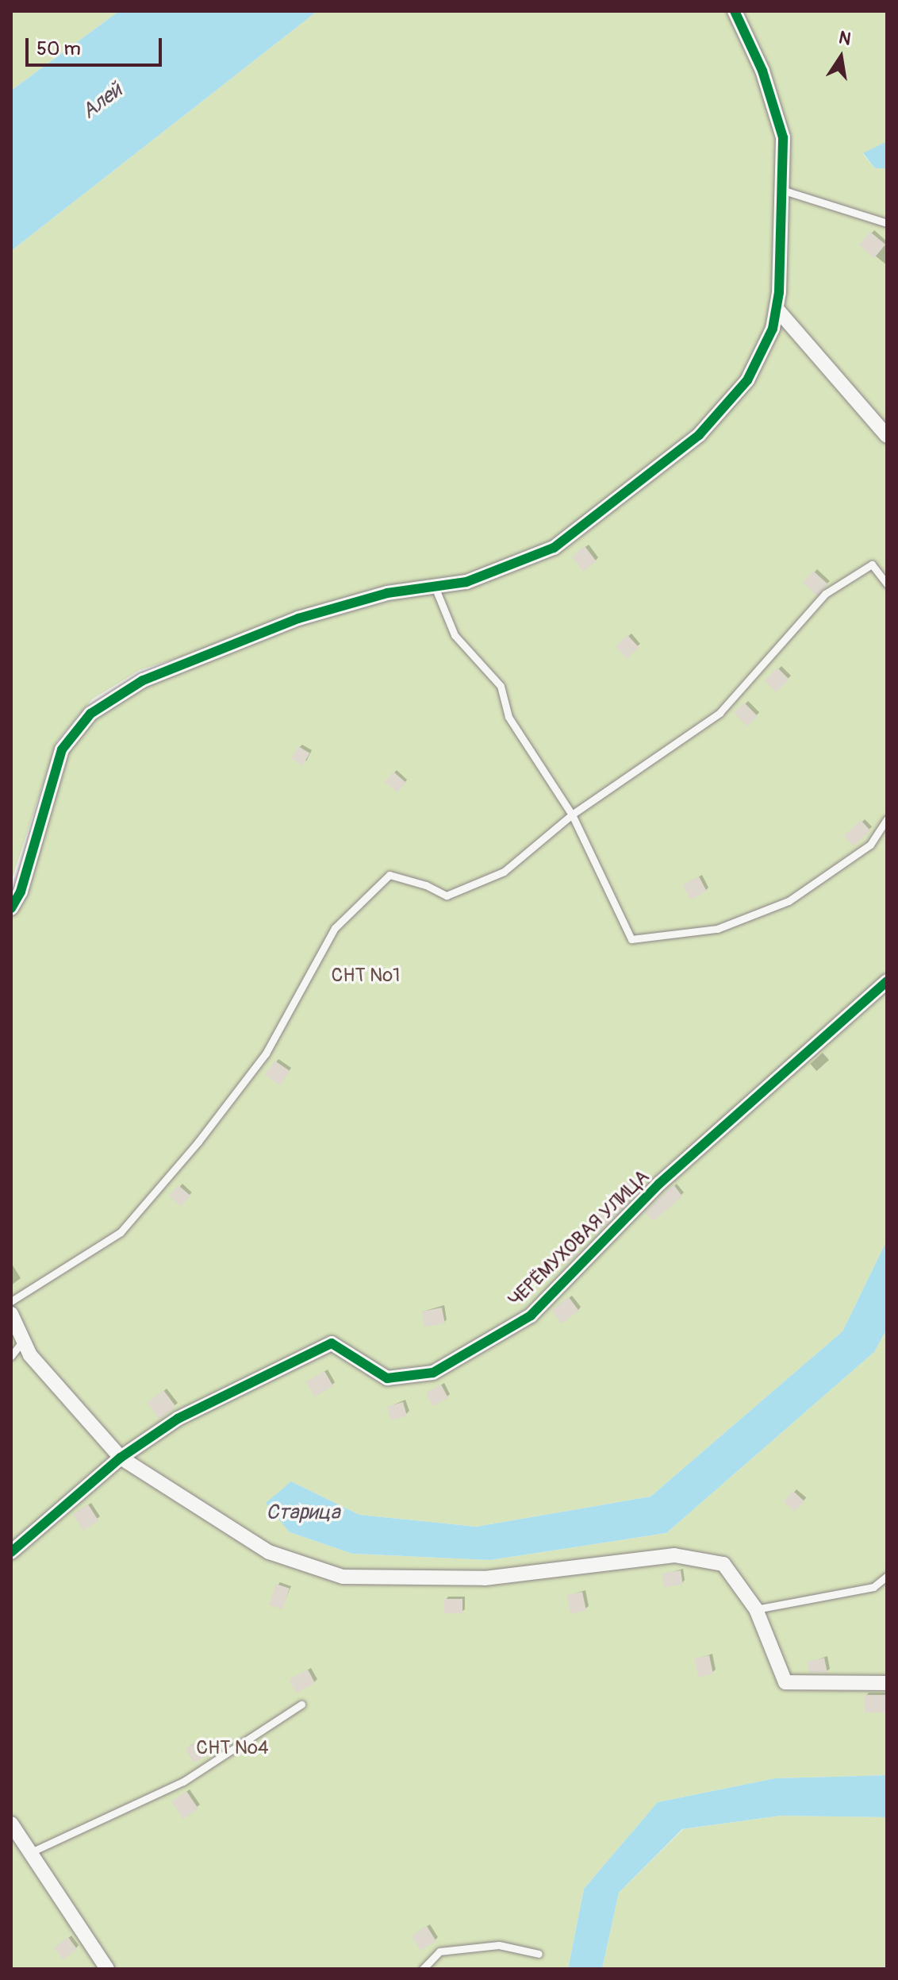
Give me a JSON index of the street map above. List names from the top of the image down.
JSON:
{
  "streets": {
    "street": ["ЧЕРЁМУХОВАЯ УЛИЦА"]
  },
  "water": ["Алей", "Старица"],
  "parks": ["СНТ №1", "СНТ №4"],
  "scale_bar": "50 m",
  "north": "top"
}
